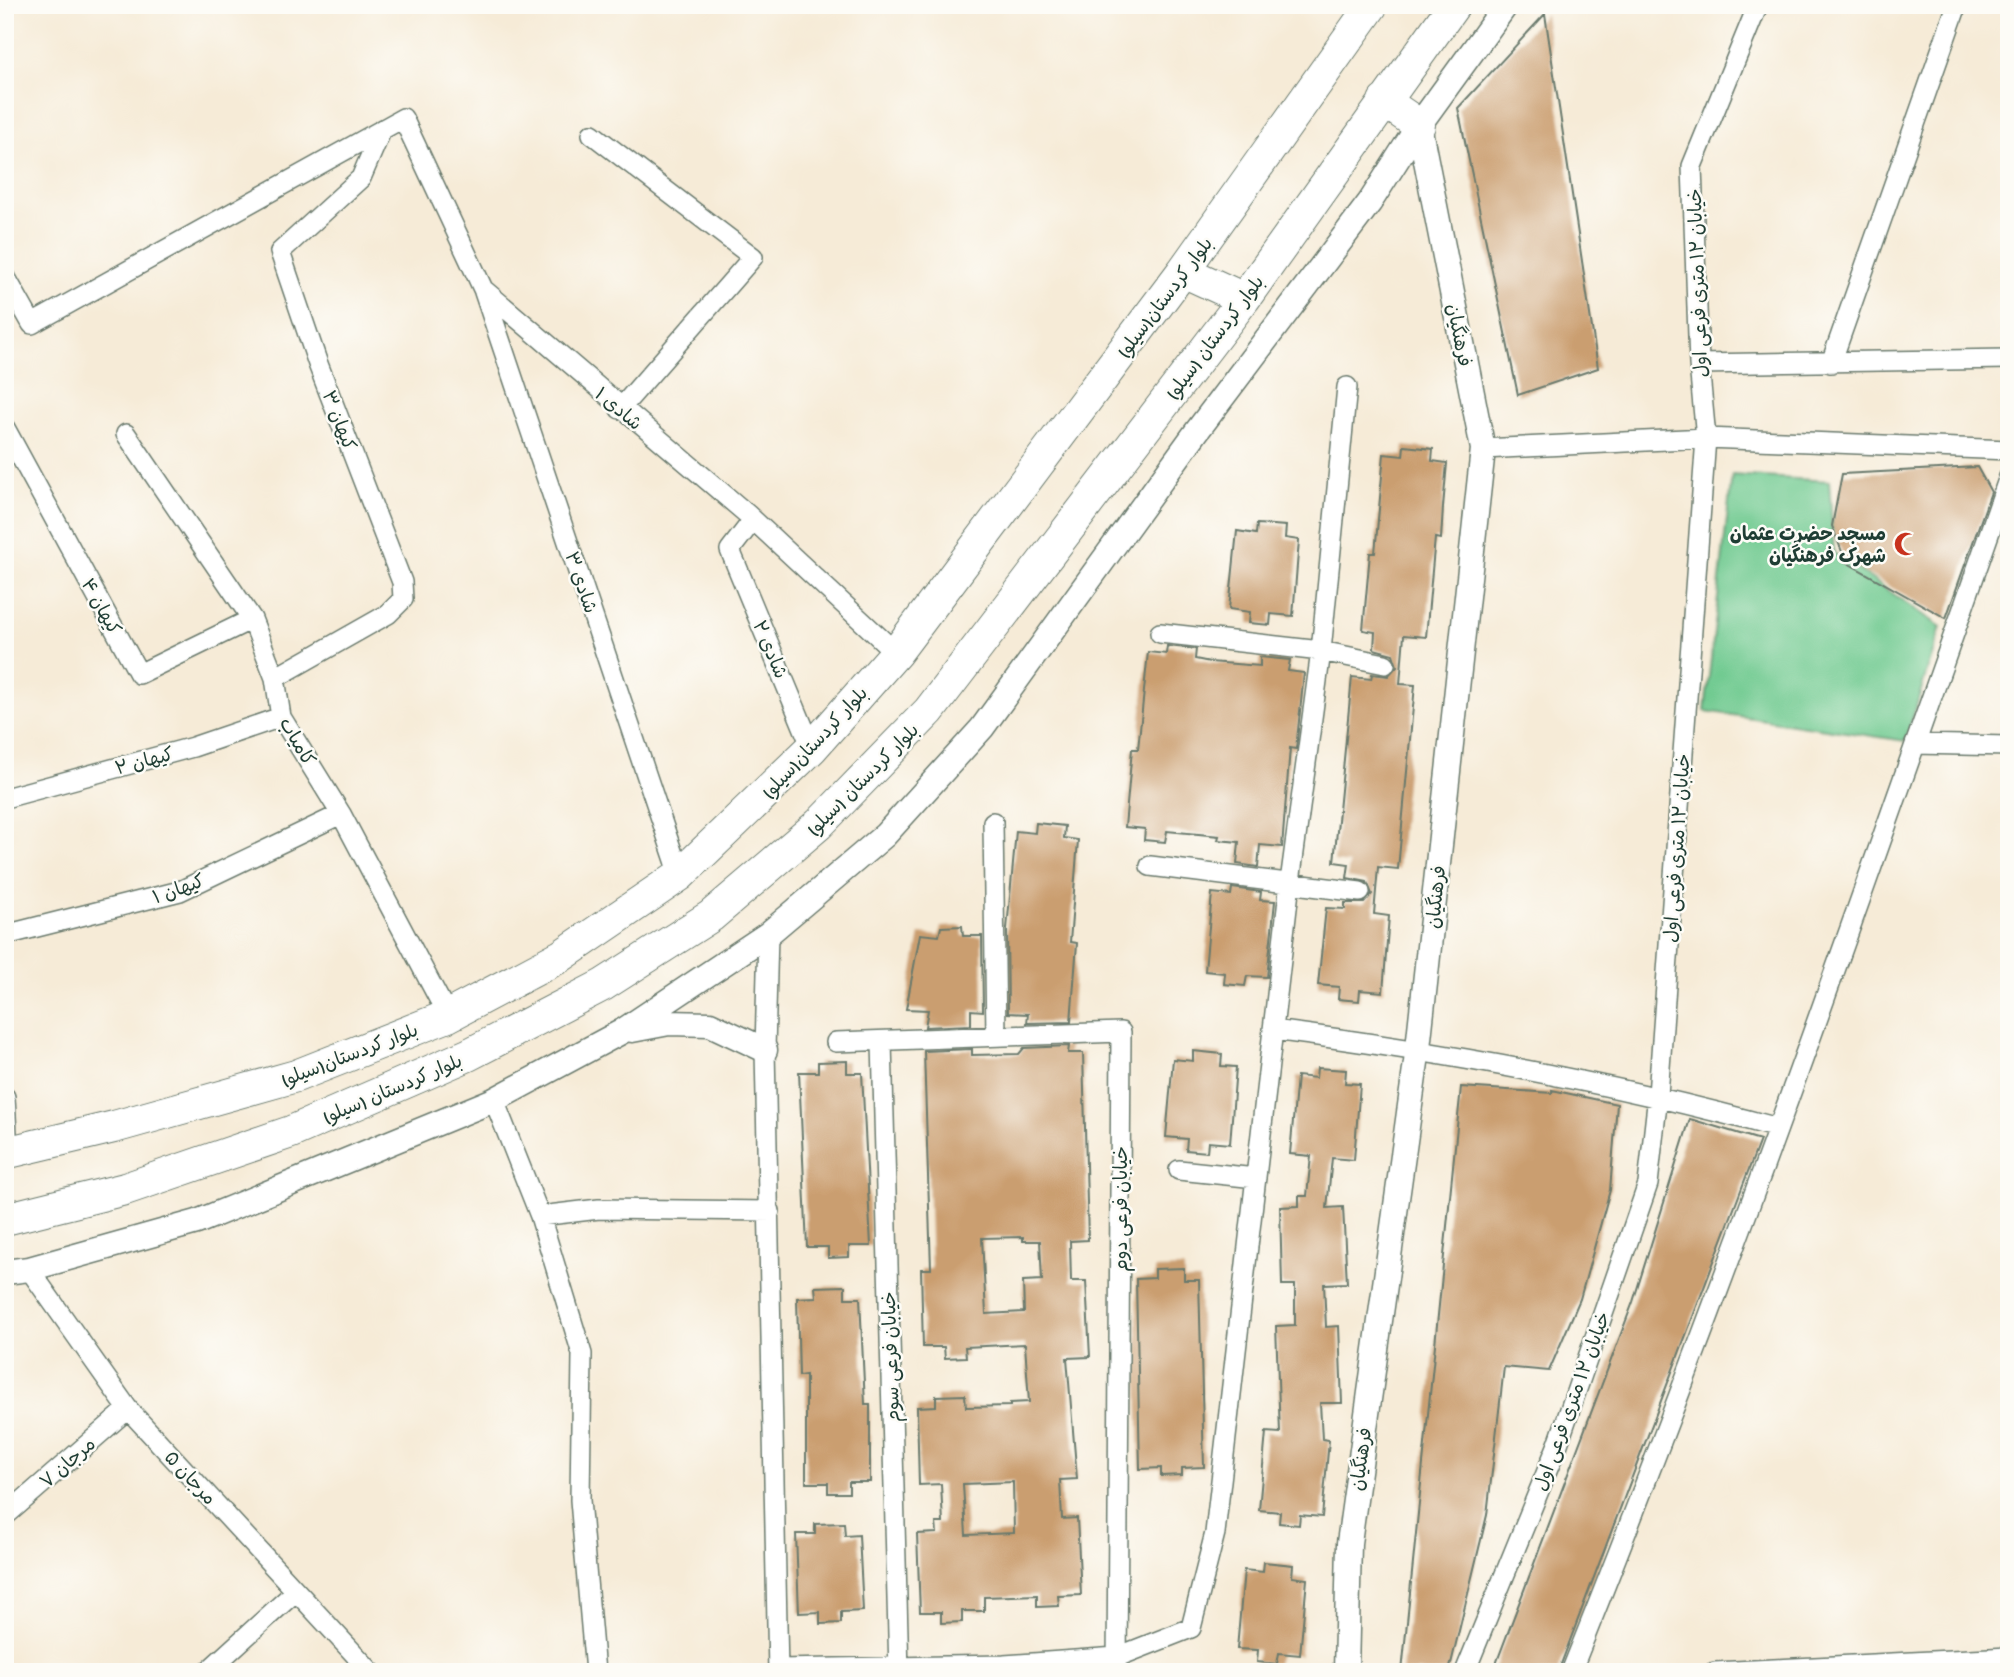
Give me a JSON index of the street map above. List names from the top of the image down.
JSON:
{
  "streets": {
    "main road": ["بلوار کردستان(سیلو)", "بلوار کردستان (سیلو)"],
    "street": [
      "خیابان ۱۲ متری فرعی اول",
      "فرهنگیان",
      "شادی ۱",
      "کیهان ۳",
      "شادی ۳",
      "کیهان ۴",
      "شادی ۲",
      "کامیاب",
      "کیهان ۲",
      "کیهان ۱",
      "خیابان فرعی دوم",
      "خیابان فرعی سوم",
      "مرجان ۷",
      "مرجان ۵"
    ]
  },
  "crossings": [
    ["بلوار کردستان(سیلو)", "شادی ۱"],
    ["بلوار کردستان(سیلو)", "شادی ۳"],
    ["بلوار کردستان(سیلو)", "شادی ۲"],
    ["بلوار کردستان(سیلو)", "کامیاب"],
    ["شادی ۱", "کیهان ۳"],
    ["شادی ۱", "شادی ۳"],
    ["شادی ۱", "شادی ۲"],
    ["کیهان ۳", "کامیاب"],
    ["کیهان ۴", "کامیاب"],
    ["کامیاب", "کیهان ۲"],
    ["کامیاب", "کیهان ۱"],
    ["خیابان فرعی دوم", "خیابان فرعی سوم"],
    ["مرجان ۷", "مرجان ۵"]
  ],
  "places": {
    "mosque": ["مسجد حضرت عثمان شهرک فرهنگیان"]
  }
}
